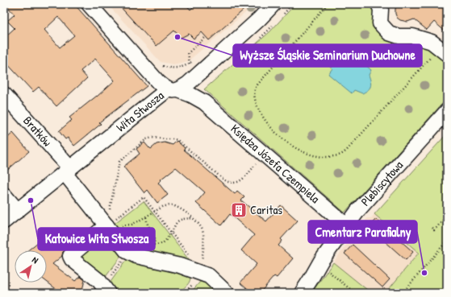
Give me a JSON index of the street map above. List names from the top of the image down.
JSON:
{
  "streets": {
    "street": [
      "Wita Stwosza",
      "Bratków",
      "Księdza Józefa Czempiela",
      "Plebiscytowa"
    ]
  },
  "crossings": [
    ["Wita Stwosza", "Bratków"],
    ["Wita Stwosza", "Księdza Józefa Czempiela"],
    ["Księdza Józefa Czempiela", "Plebiscytowa"]
  ],
  "places": {
    "other": ["Wyższe Śląskie Seminarium Duchowne", "Katowice Wita Stwosza", "Cmentarz Parafialny"],
    "building": ["Caritas"]
  },
  "north": "top right"
}
